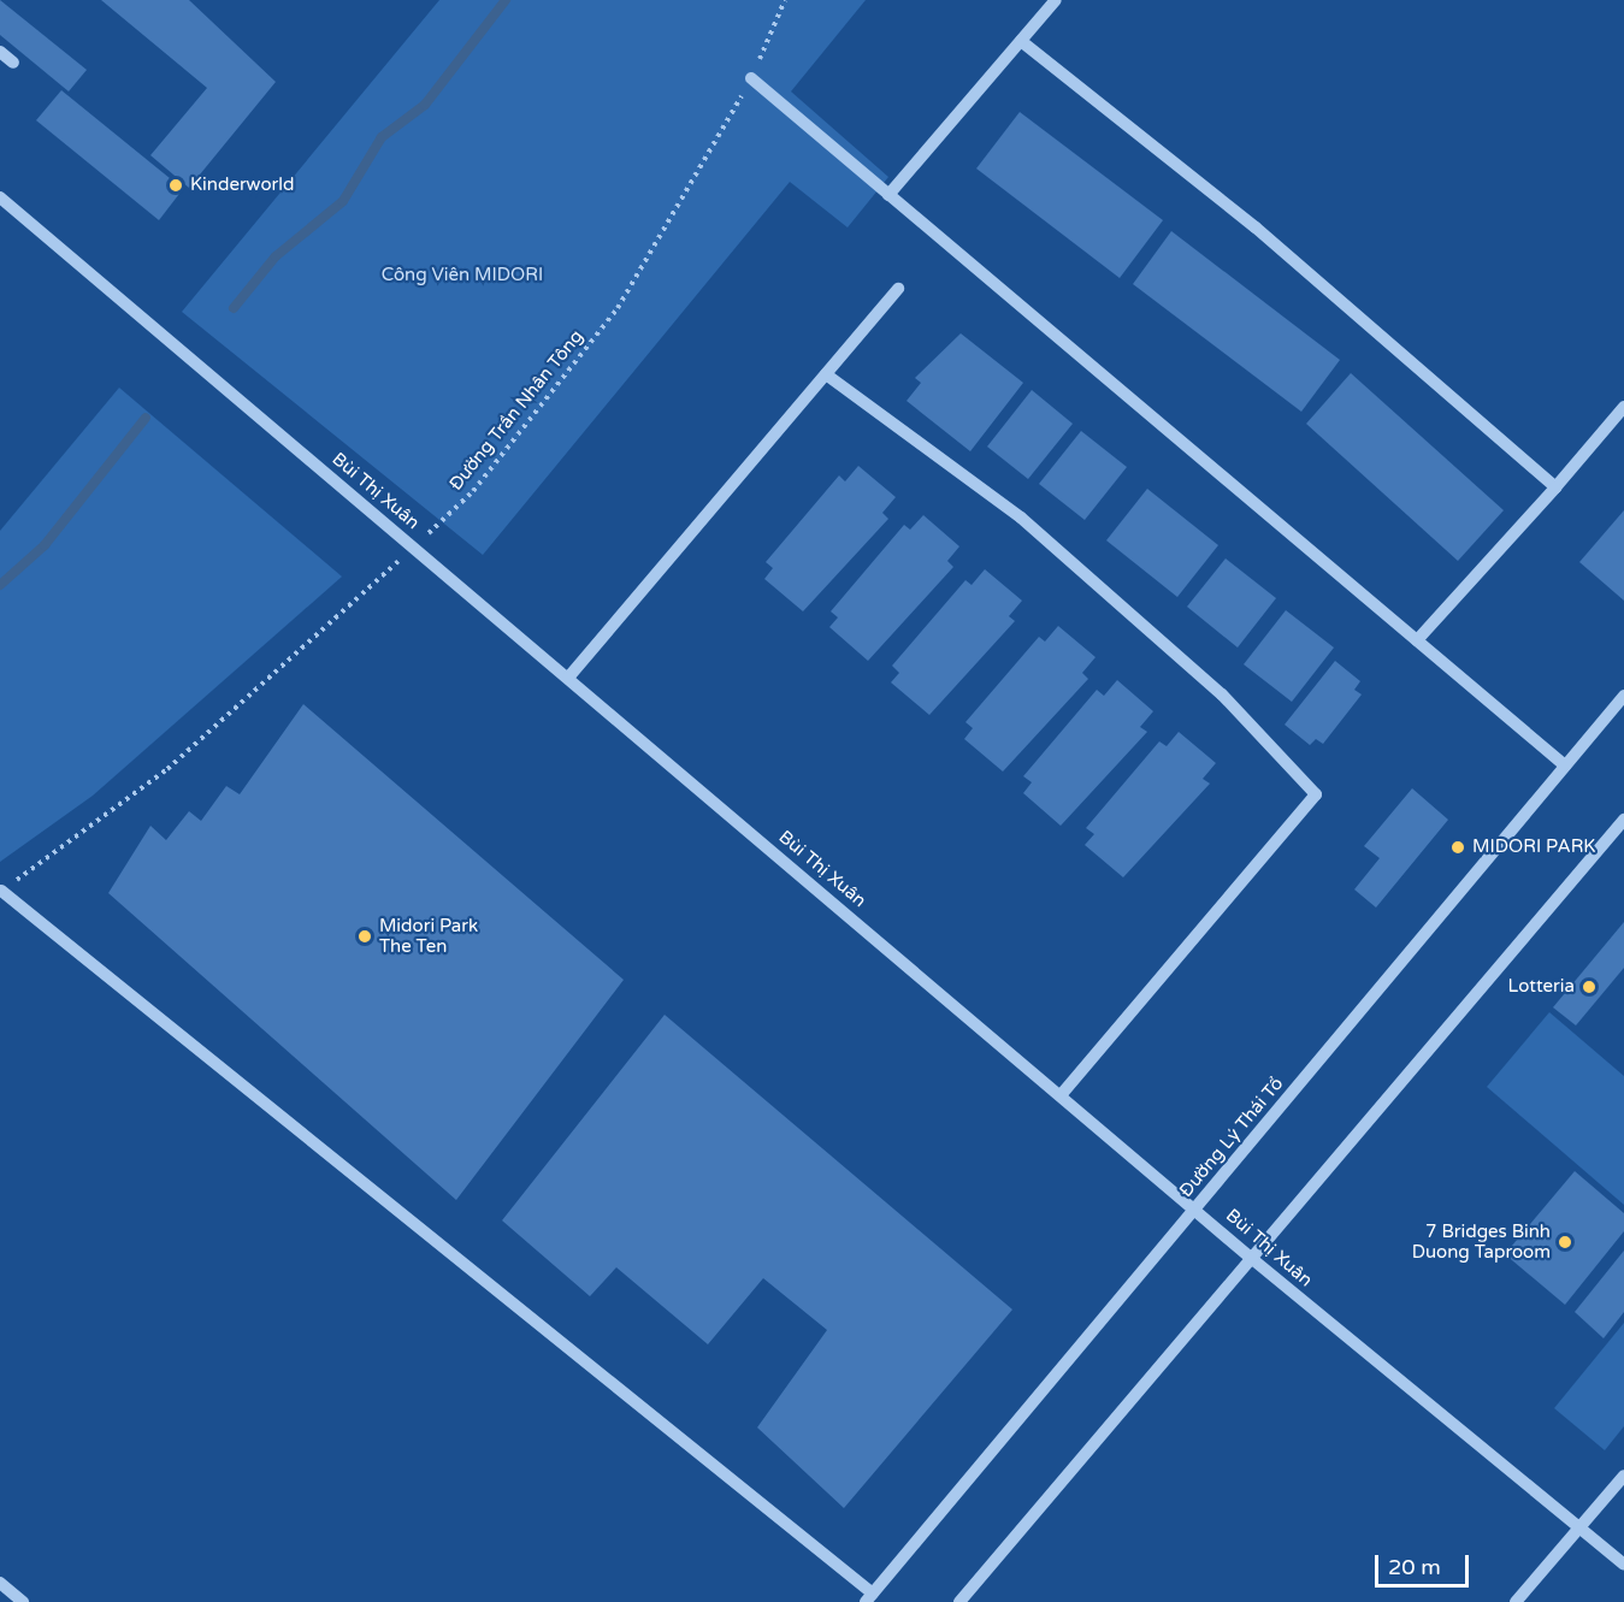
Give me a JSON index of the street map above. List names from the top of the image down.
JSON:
{
  "streets": {
    "street": ["Bùi Thị Xuân", "Đường Lý Thái Tổ"],
    "path": ["Đường Trần Nhân Tông"]
  },
  "crossings": [
    ["Đường Trần Nhân Tông", "Bùi Thị Xuân"],
    ["Bùi Thị Xuân", "Đường Lý Thái Tổ"]
  ],
  "parks": ["Công Viên MIDORI"],
  "places": [
    "Kinderworld",
    "MIDORI PARK",
    "Midori Park The Ten",
    "Lotteria",
    "7 Bridges Binh Duong Taproom"
  ],
  "scale_bar": "20 m"
}
